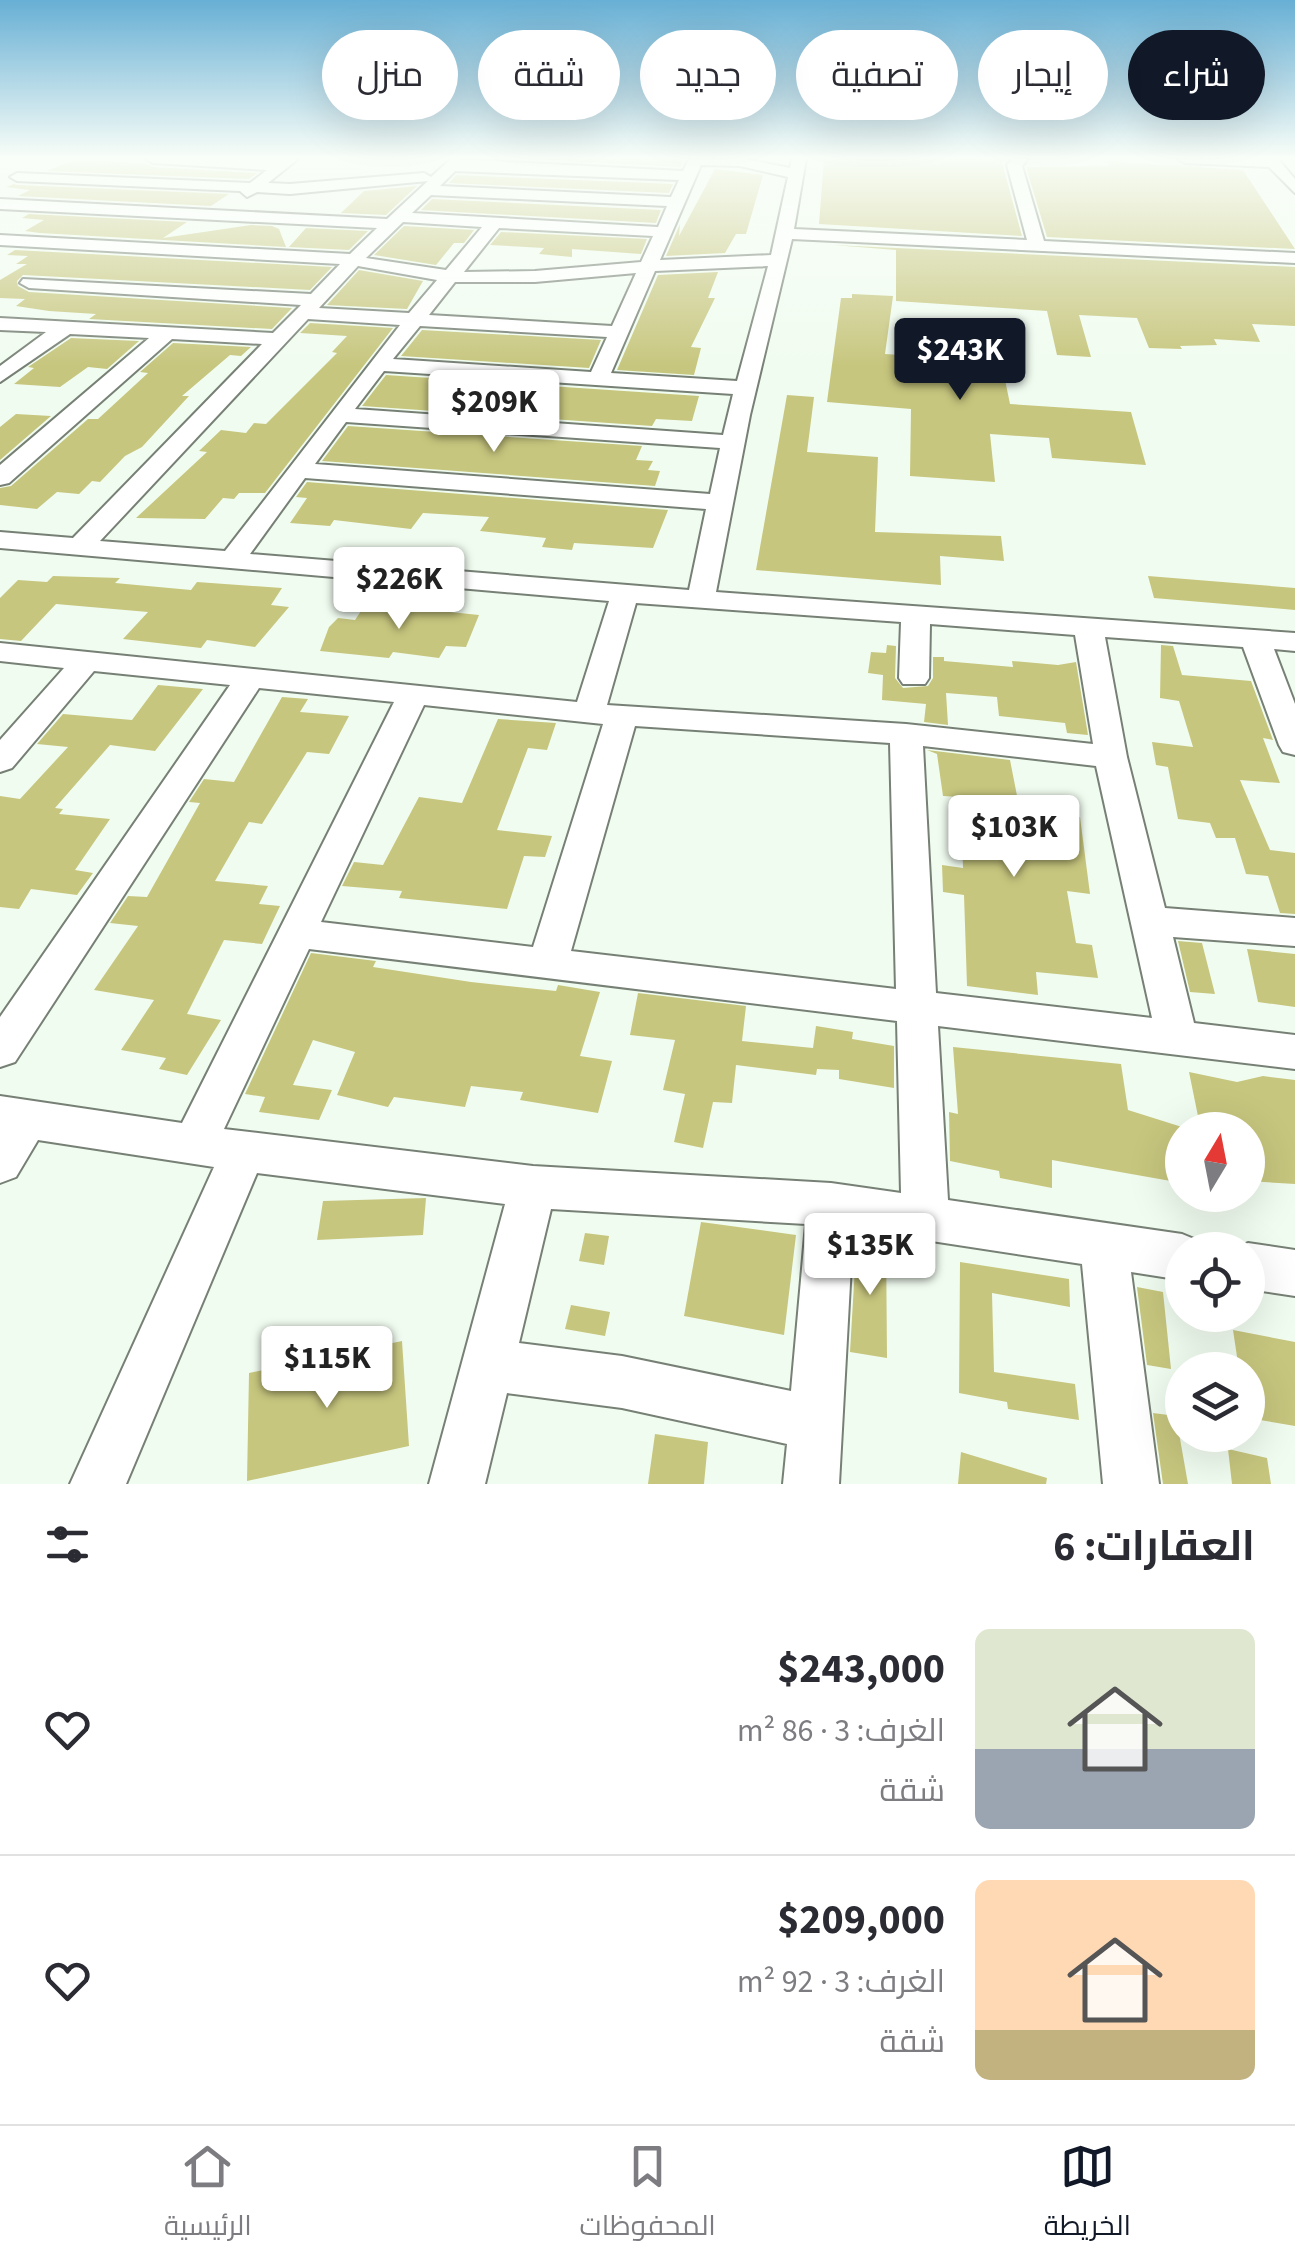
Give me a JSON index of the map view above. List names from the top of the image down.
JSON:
{
  "north": "top",
  "page": {
    "chip": [
      "شراء",
      "إيجار",
      "تصفية",
      "جديد",
      "شقة",
      "منزل"
    ],
    "price": [
      "$243K",
      "$209K",
      "$226K",
      "$103K",
      "$135K",
      "$115K"
    ],
    "heading": "العقارات: 6",
    "list": [
      {
        "name": "$243,000",
        "note": "الغرف: 3 · 86 m² · شقة"
      },
      {
        "name": "$209,000",
        "note": "الغرف: 3 · 92 m² · شقة"
      }
    ],
    "tabs": ["الخريطة", "المحفوظات", "الرئيسية"]
  }
}
